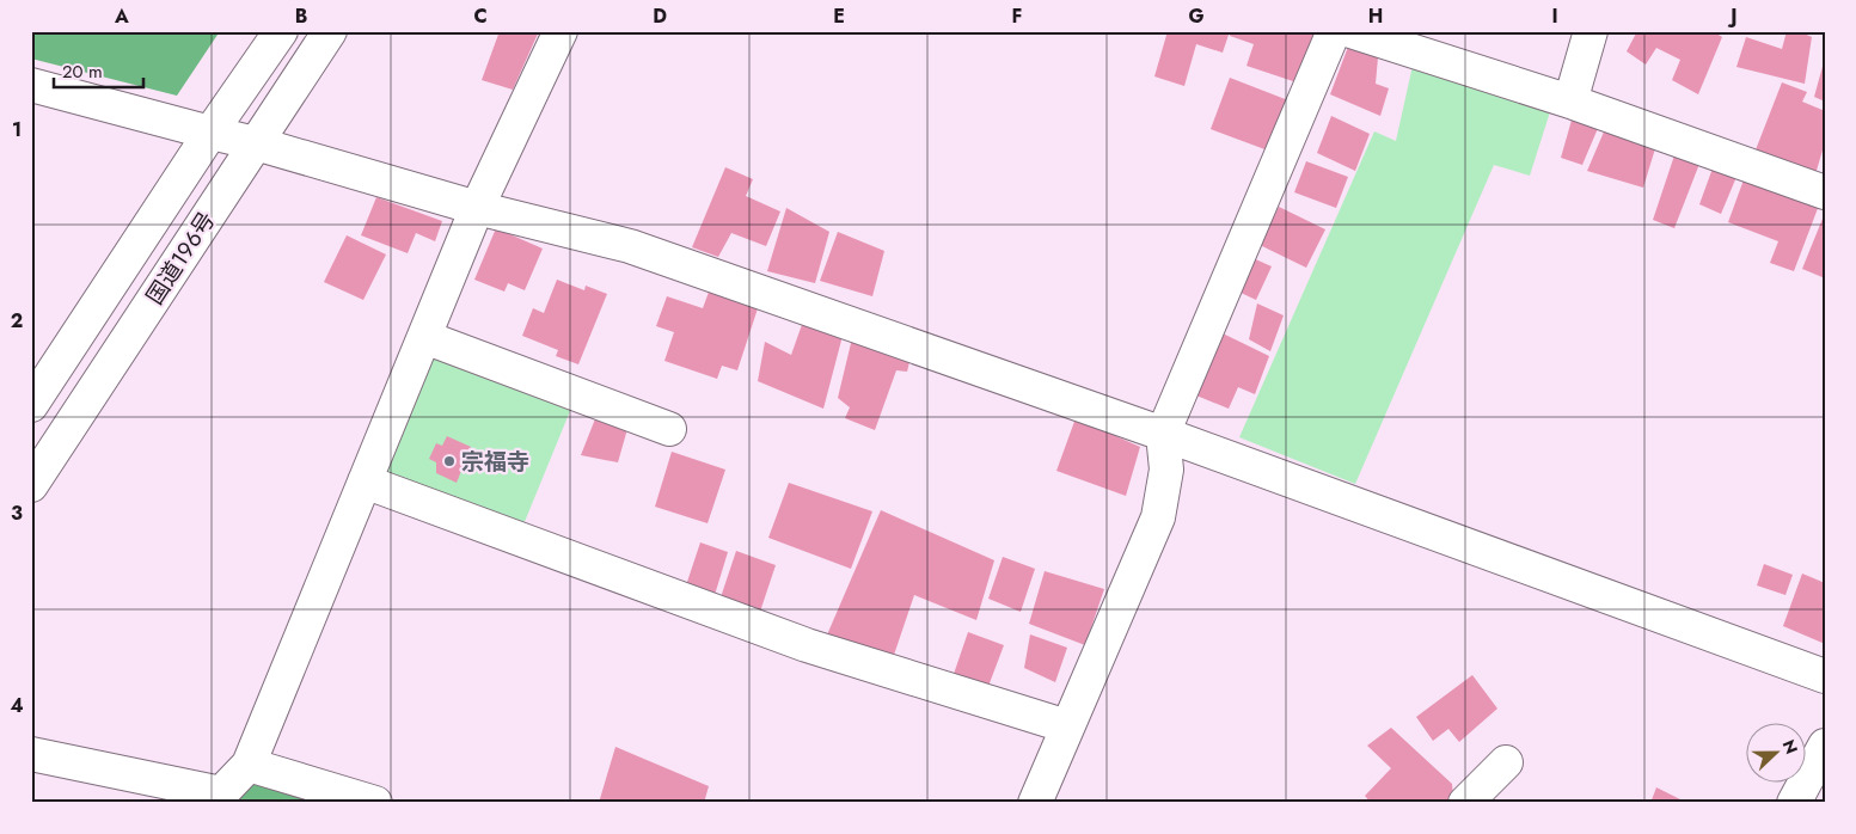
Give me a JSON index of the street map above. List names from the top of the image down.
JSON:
{
  "streets": {
    "main road": ["国道196号"]
  },
  "places": ["宗福寺"],
  "scale_bar": "20 m",
  "north": "right",
  "grid": {
    "columns": [
      "A",
      "B",
      "C",
      "D",
      "E",
      "F",
      "G",
      "H",
      "I",
      "J"
    ],
    "rows": [
      "1",
      "2",
      "3",
      "4"
    ]
  }
}
